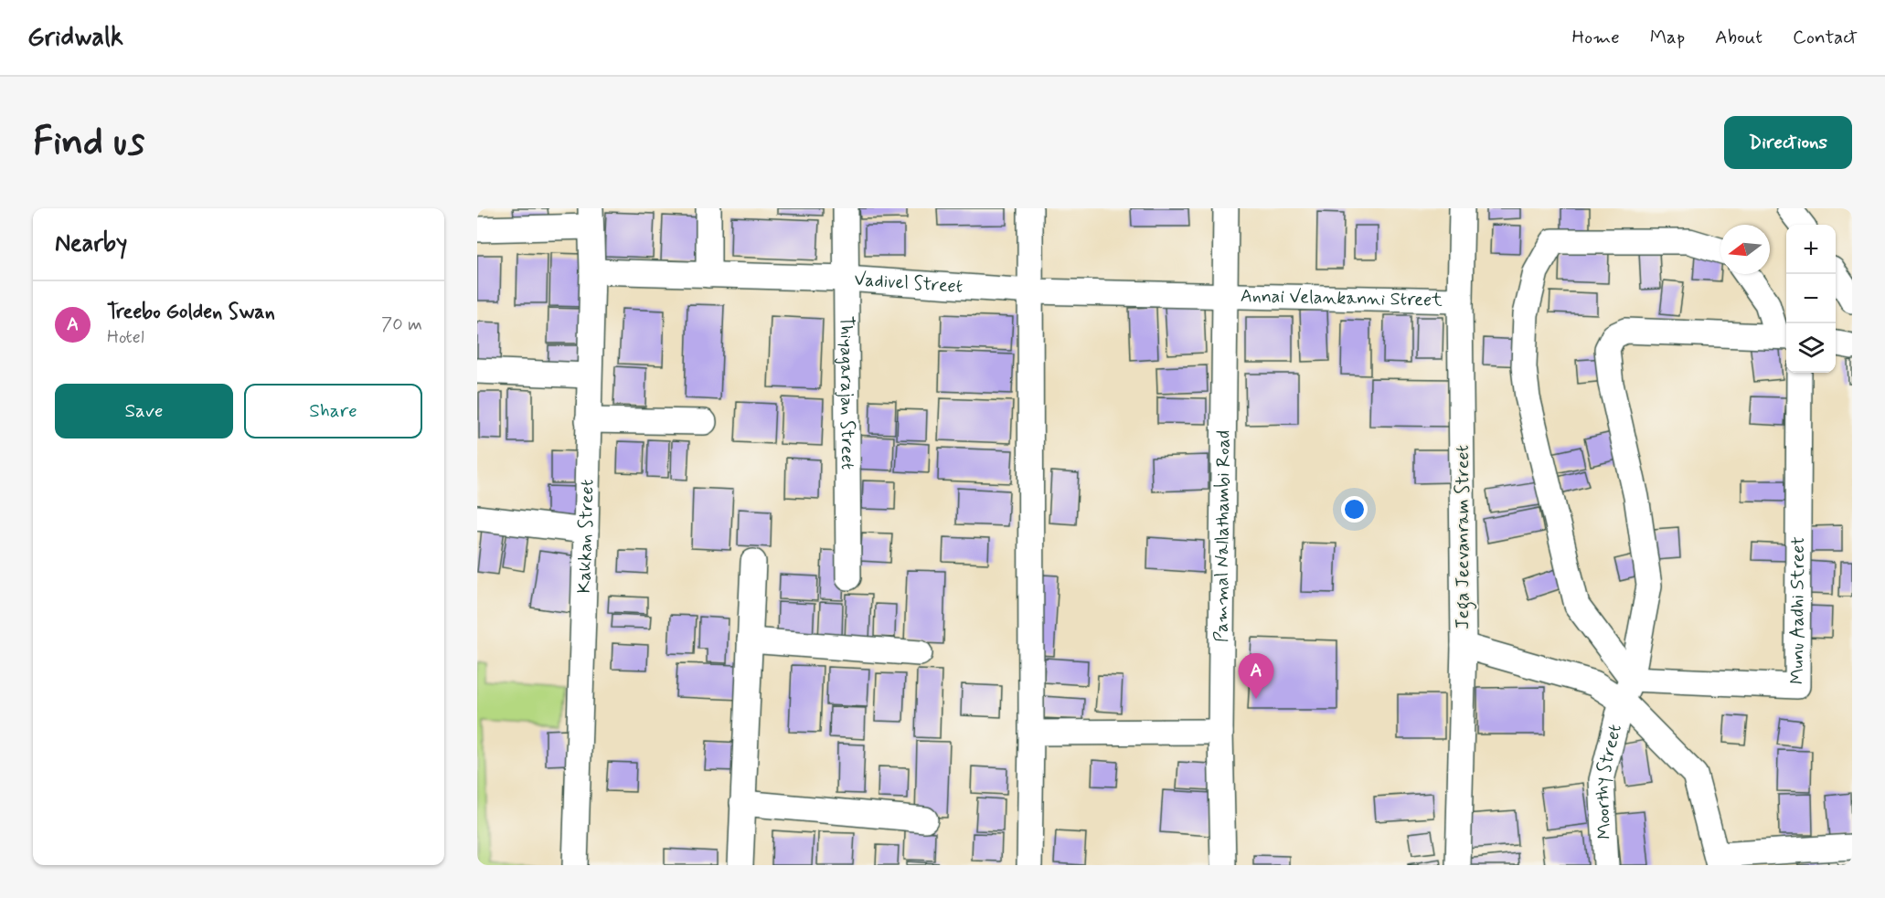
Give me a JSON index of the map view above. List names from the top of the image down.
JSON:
{
  "streets": {
    "street": [
      "Vadivel Street",
      "Annai Velankanni Street",
      "Thiyagarajan Street",
      "Kakkan Street",
      "Pammal Nallathambi Road",
      "Jega Jeevanram Street",
      "Munu Aadhi Street",
      "Moorthy Street"
    ]
  },
  "crossings": [
    ["Vadivel Street", "Annai Velankanni Street"],
    ["Vadivel Street", "Thiyagarajan Street"],
    ["Vadivel Street", "Kakkan Street"],
    ["Vadivel Street", "Pammal Nallathambi Road"],
    ["Annai Velankanni Street", "Pammal Nallathambi Road"],
    ["Annai Velankanni Street", "Jega Jeevanram Street"],
    ["Munu Aadhi Street", "Moorthy Street"]
  ],
  "north": "left",
  "page": {
    "header": "Gridwalk",
    "nav": [
      "Home",
      "Map",
      "About",
      "Contact"
    ],
    "buttons": [
      "Directions",
      ["Save", "Share"]
    ],
    "title": "Find us",
    "heading": "Nearby",
    "map_buttons": ["+", "−"],
    "list": [
      {
        "mark": "A",
        "name": "Treebo Golden Swan",
        "note": "Hotel",
        "value": "70 m"
      }
    ],
    "pins": "A"
  }
}
